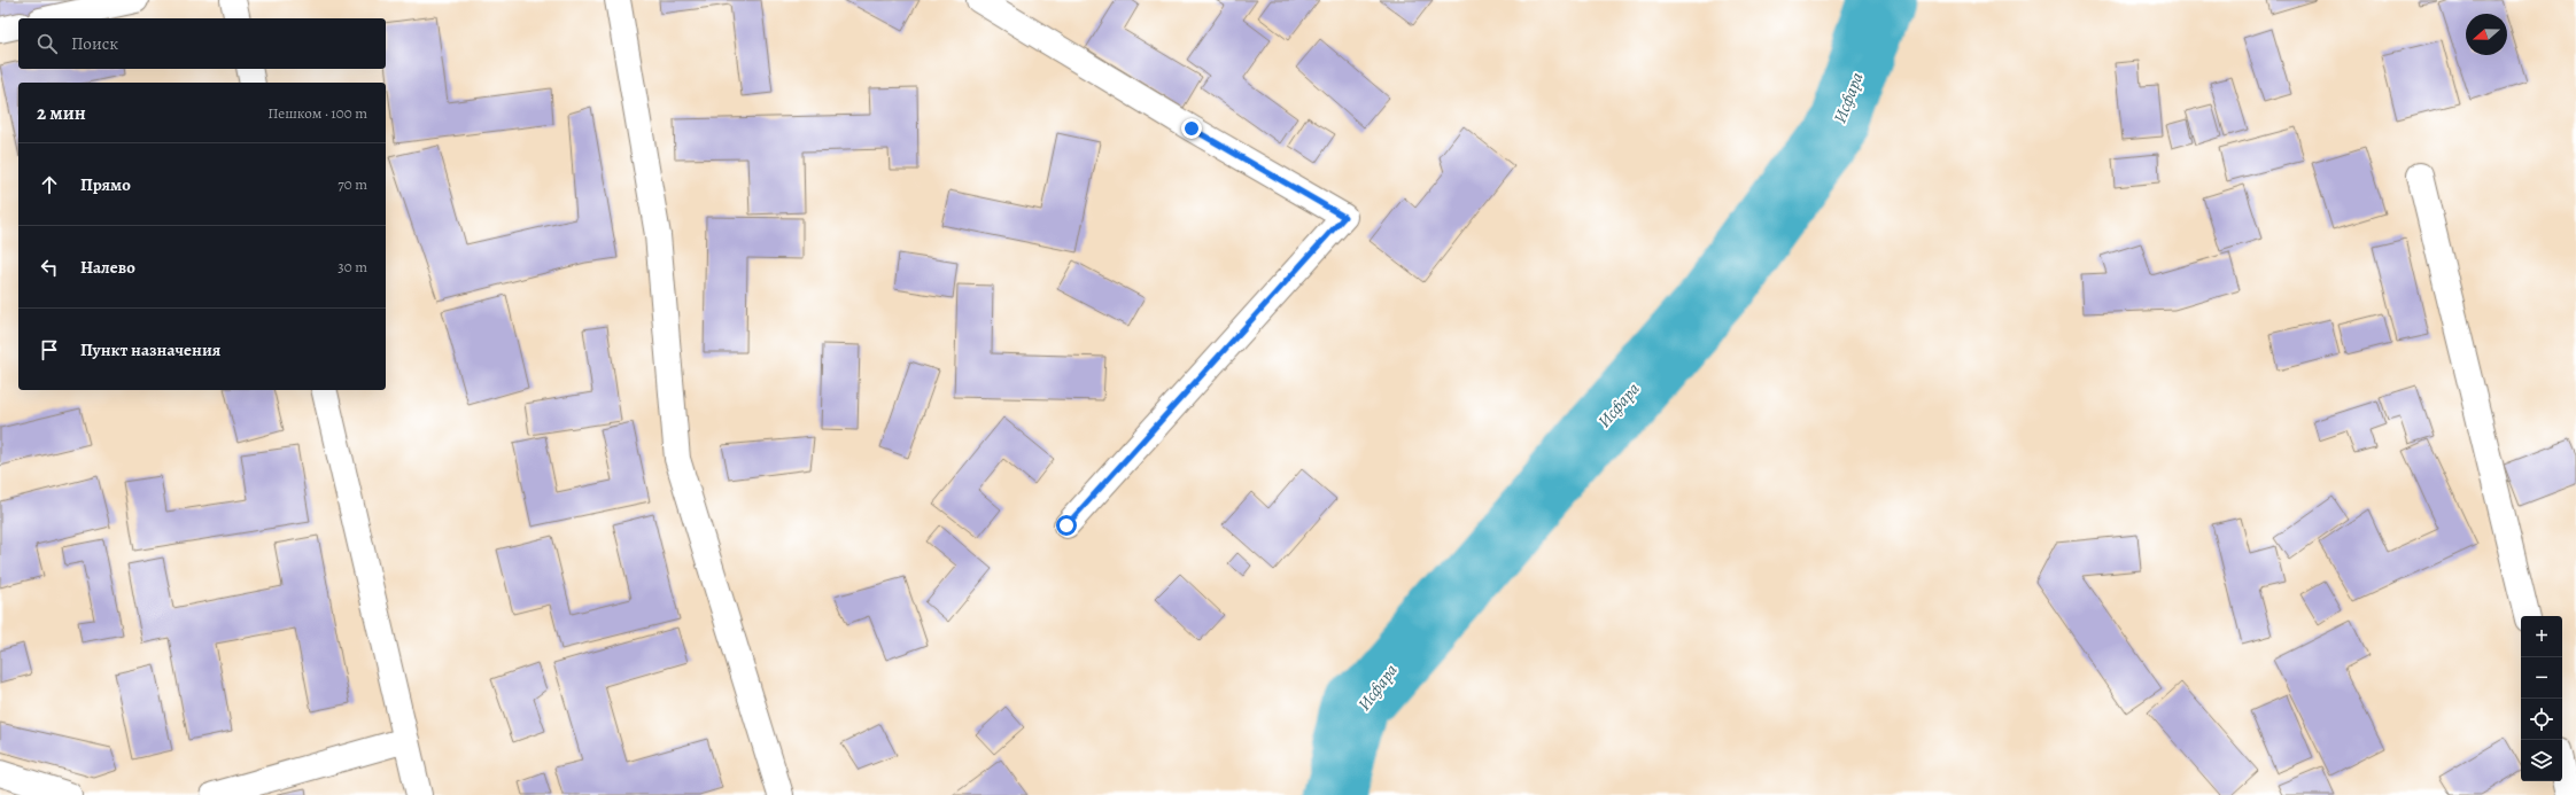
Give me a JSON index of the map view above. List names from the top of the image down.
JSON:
{
  "water": ["Исфара"],
  "north": "left",
  "page": {
    "search": "Поиск",
    "heading": ["2 мин", "Пешком · 100 m"],
    "list": [
      ["Прямо", "70 m"],
      ["Налево", "30 m"],
      "Пункт назначения"
    ],
    "map_buttons": ["+", "−"]
  }
}
